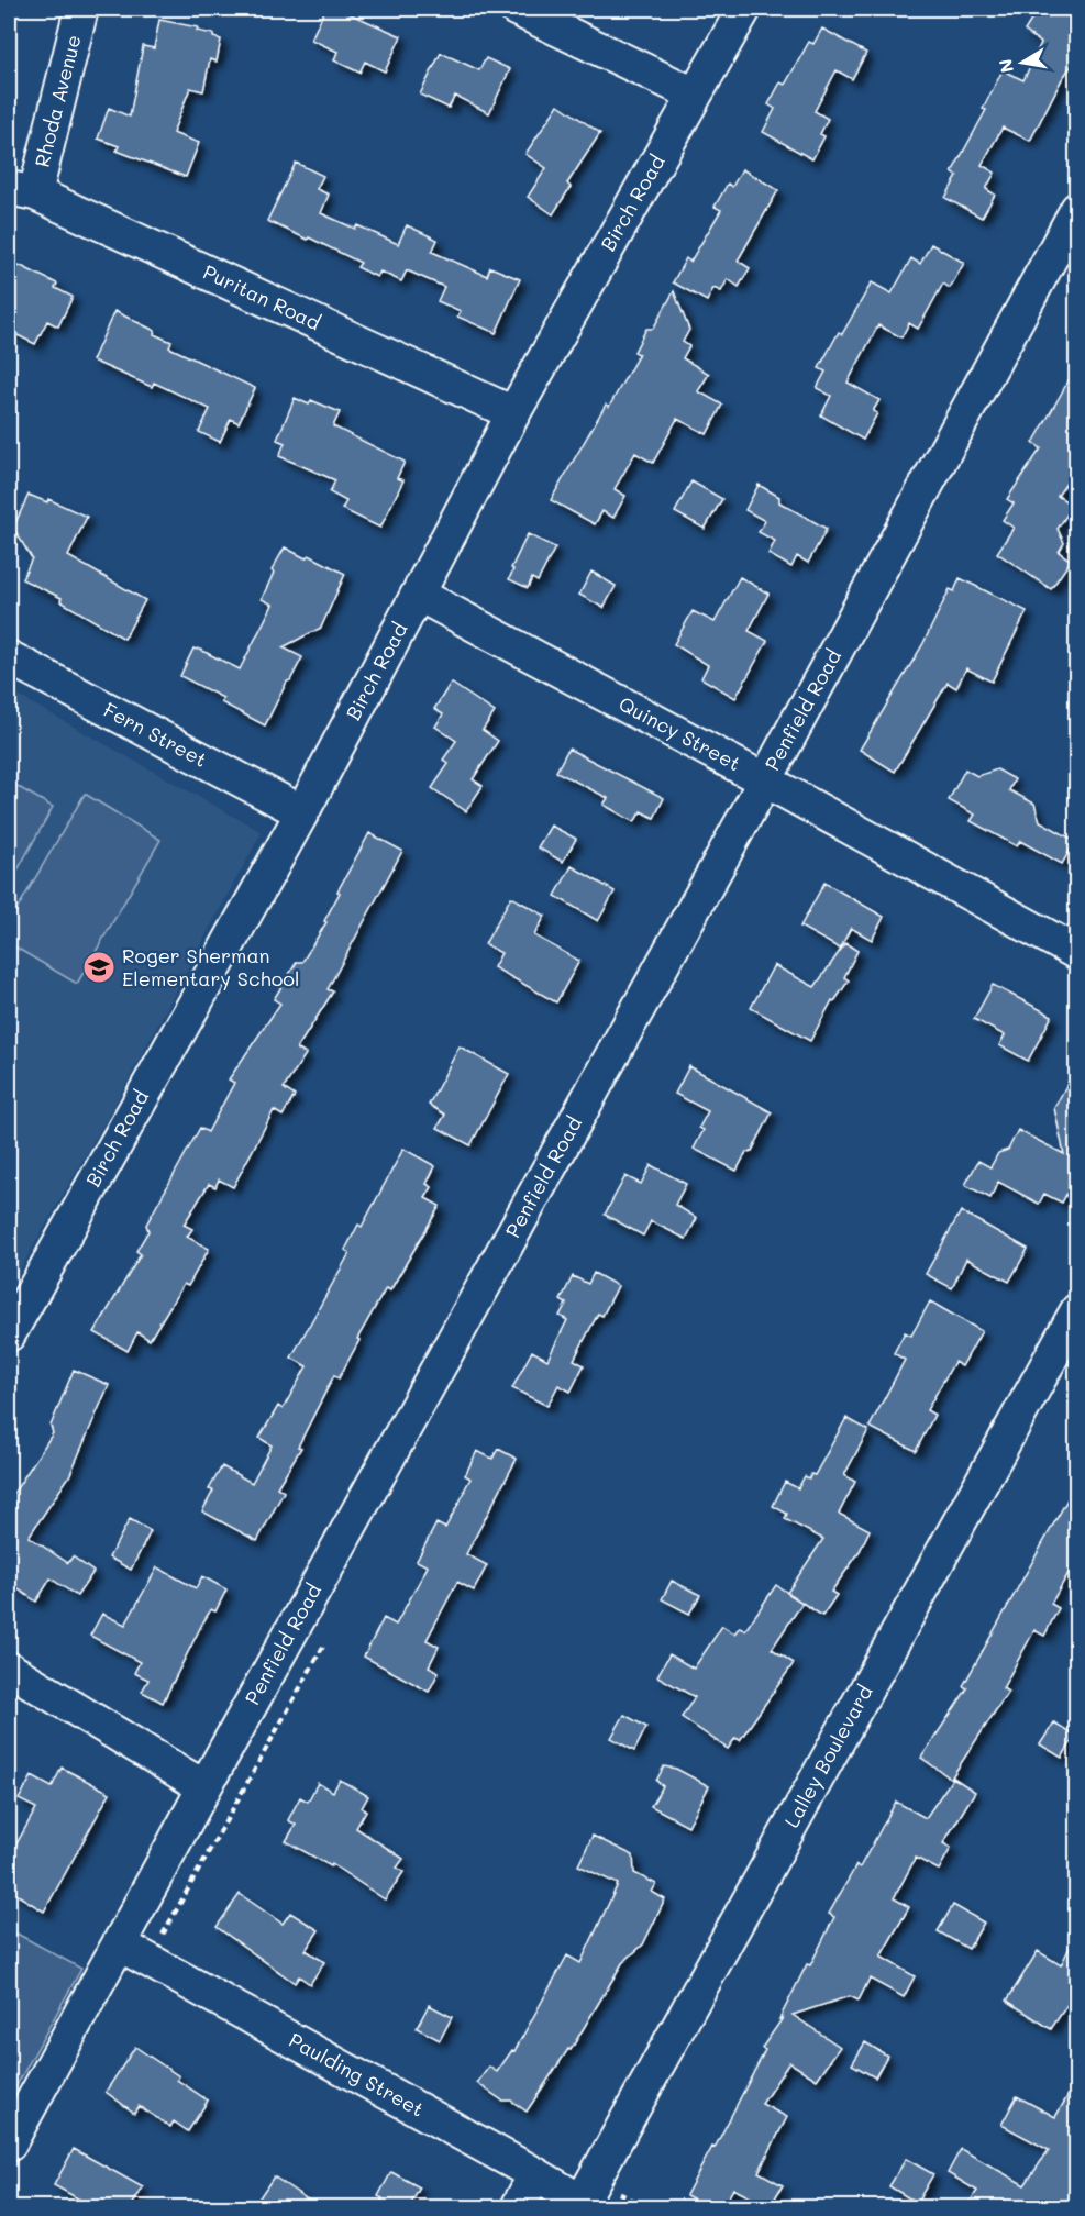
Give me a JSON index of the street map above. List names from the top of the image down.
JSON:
{
  "streets": {
    "street": [
      "Rhoda Avenue",
      "Birch Road",
      "Puritan Road",
      "Penfield Road",
      "Quincy Street",
      "Fern Street",
      "Lalley Boulevard",
      "Paulding Street"
    ]
  },
  "crossings": [
    ["Rhoda Avenue", "Puritan Road"],
    ["Birch Road", "Puritan Road"],
    ["Birch Road", "Quincy Street"],
    ["Birch Road", "Fern Street"],
    ["Penfield Road", "Quincy Street"],
    ["Penfield Road", "Paulding Street"],
    ["Lalley Boulevard", "Paulding Street"]
  ],
  "places": {
    "school or university": ["Roger Sherman Elementary School"]
  },
  "north": "left"
}
